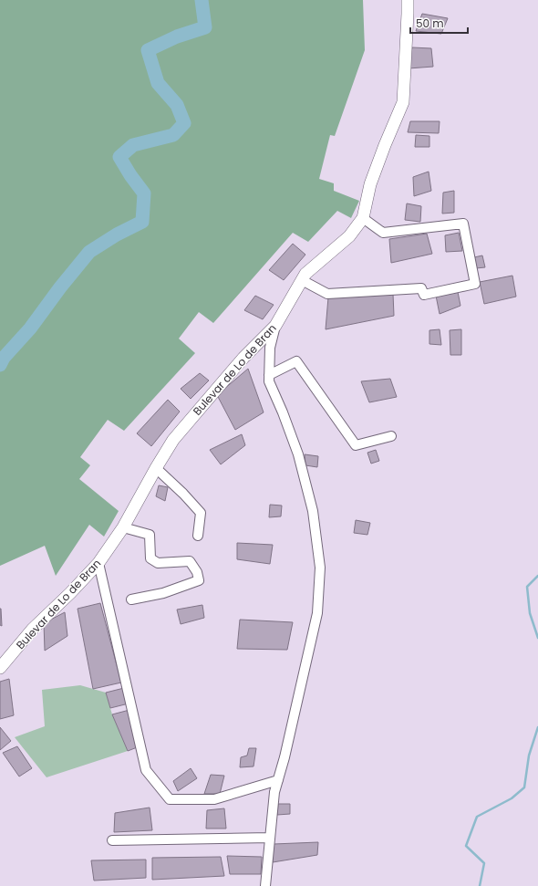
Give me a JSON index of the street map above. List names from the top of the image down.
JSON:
{
  "streets": {
    "street": ["Bulevar de Lo de Bran"]
  },
  "scale_bar": "50 m"
}
